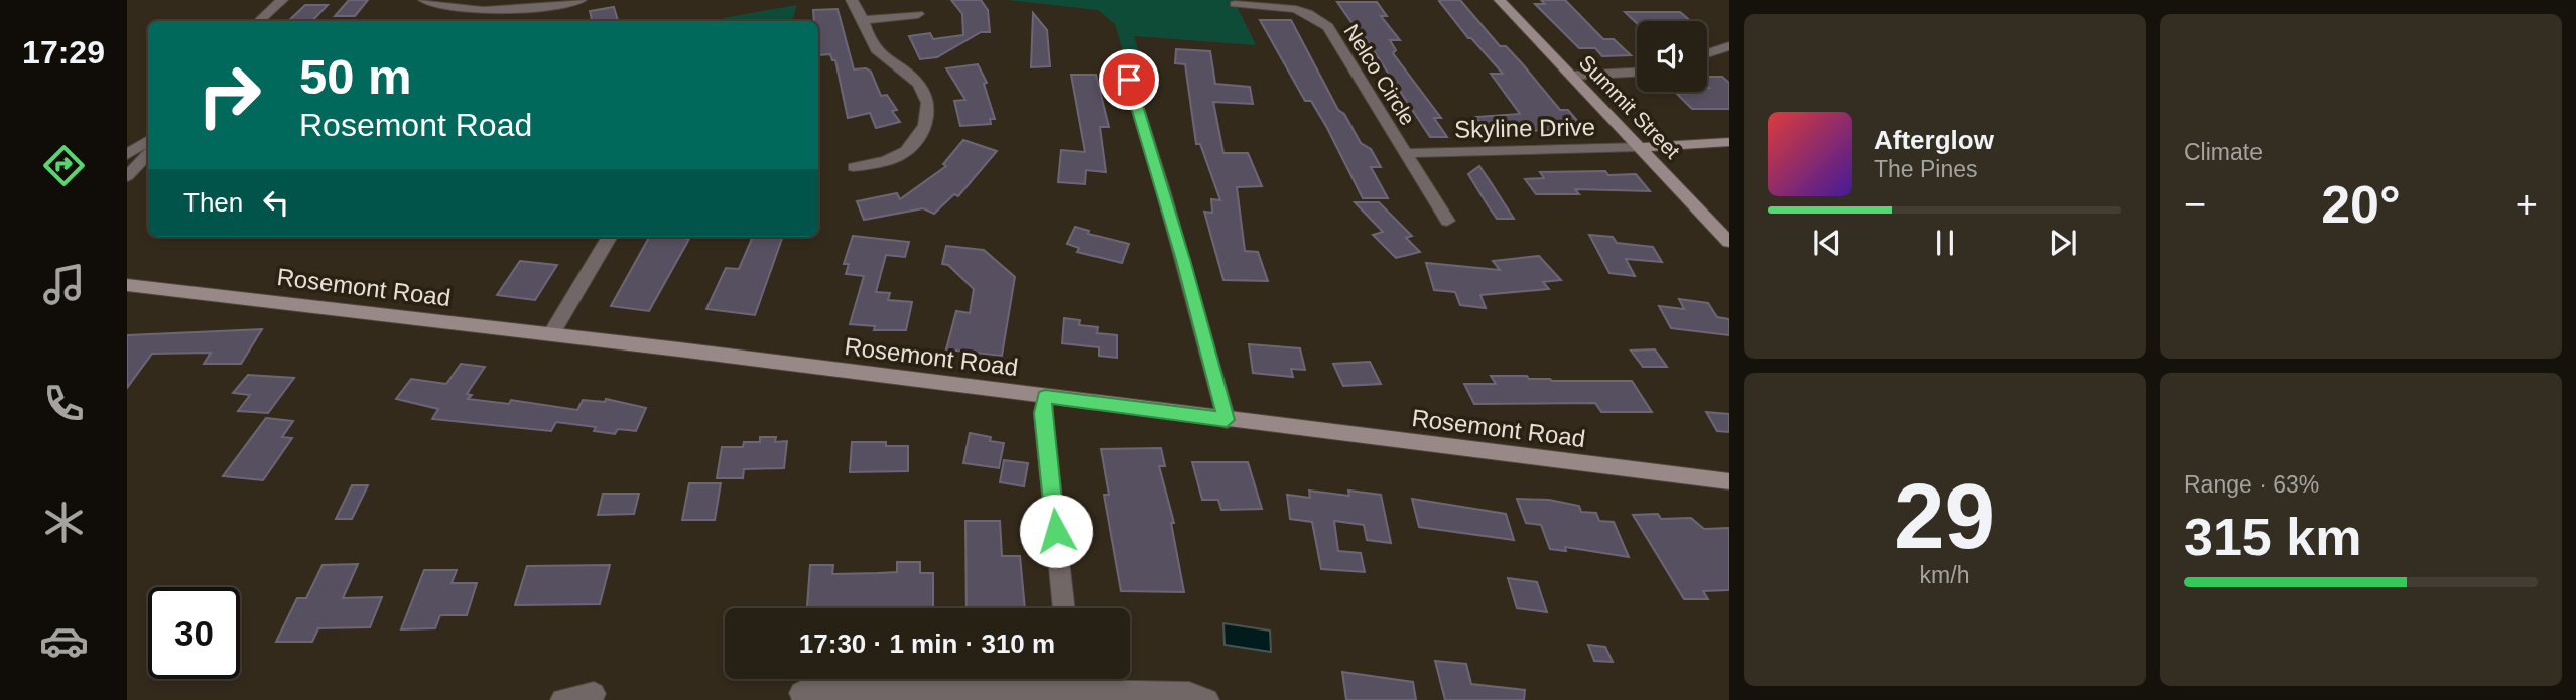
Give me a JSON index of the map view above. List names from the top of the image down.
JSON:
{
  "streets": {
    "main road": ["Summit Street", "Skyline Drive", "Rosemont Road"],
    "street": ["Nelco Circle"]
  },
  "crossings": [
    ["Nelco Circle", "Skyline Drive"],
    ["Summit Street", "Skyline Drive"]
  ],
  "page": {
    "tabs": "17:29",
    "tile": [
      "Climate",
      ["29", "km/h"],
      ["Range · 63%", "315 km"]
    ],
    "turn": ["50 m", "Rosemont Road"],
    "song": ["Afterglow", "The Pines"],
    "then": "Then",
    "heat": ["−", "20°", "+"],
    "limit": "30",
    "trip": "17:30 · 1 min · 310 m"
  }
}
